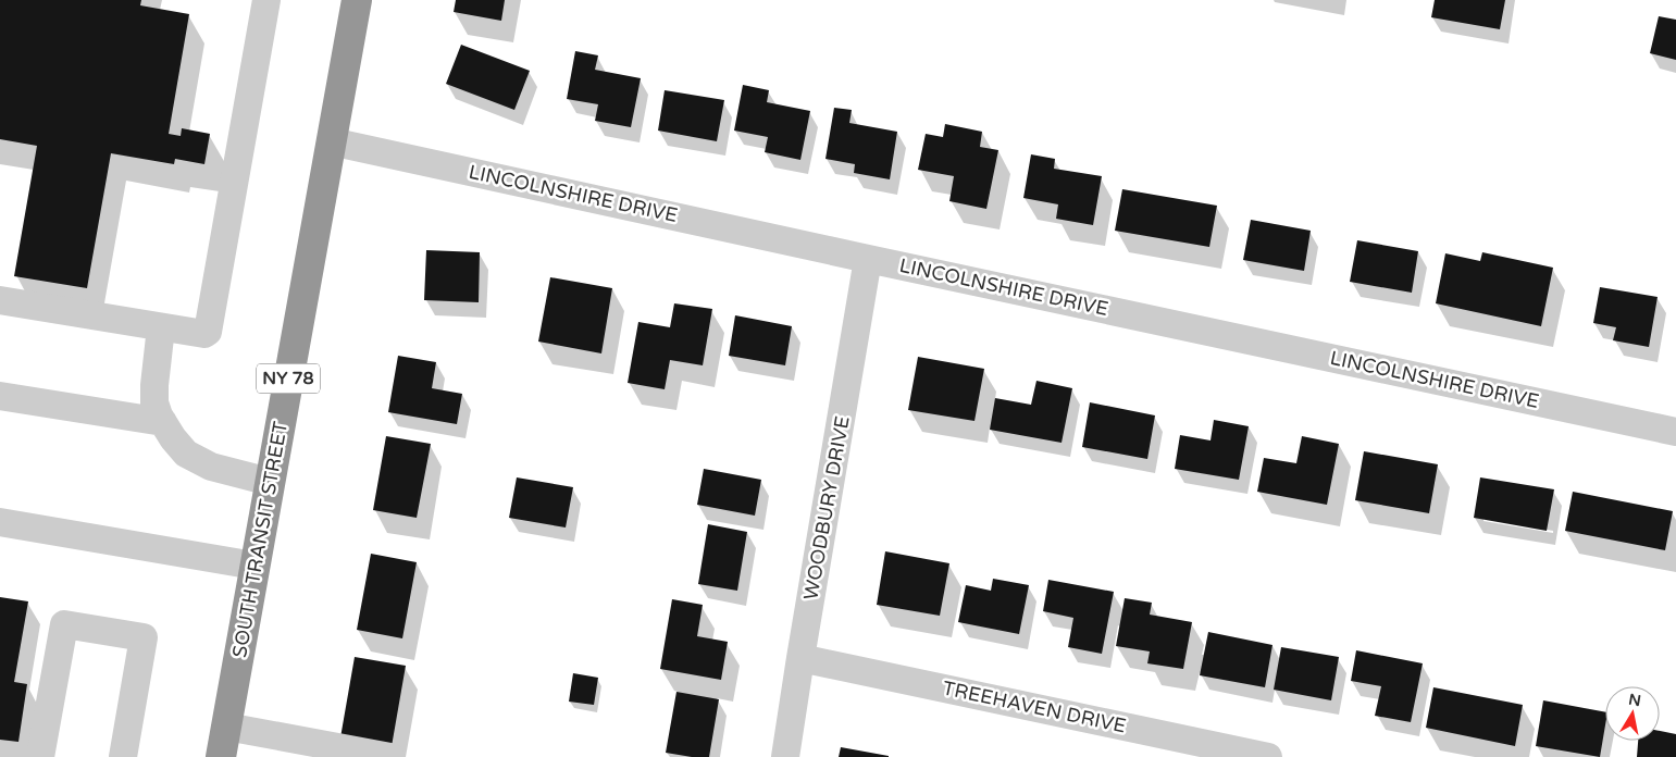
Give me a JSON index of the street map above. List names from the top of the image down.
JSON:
{
  "streets": {
    "highway": ["NY 78", "SOUTH TRANSIT STREET"],
    "street": ["LINCOLNSHIRE DRIVE", "WOODBURY DRIVE", "TREEHAVEN DRIVE"]
  },
  "crossings": [
    ["LINCOLNSHIRE DRIVE", "WOODBURY DRIVE"],
    ["LINCOLNSHIRE DRIVE", "SOUTH TRANSIT STREET"],
    ["WOODBURY DRIVE", "TREEHAVEN DRIVE"]
  ],
  "north": "top"
}
